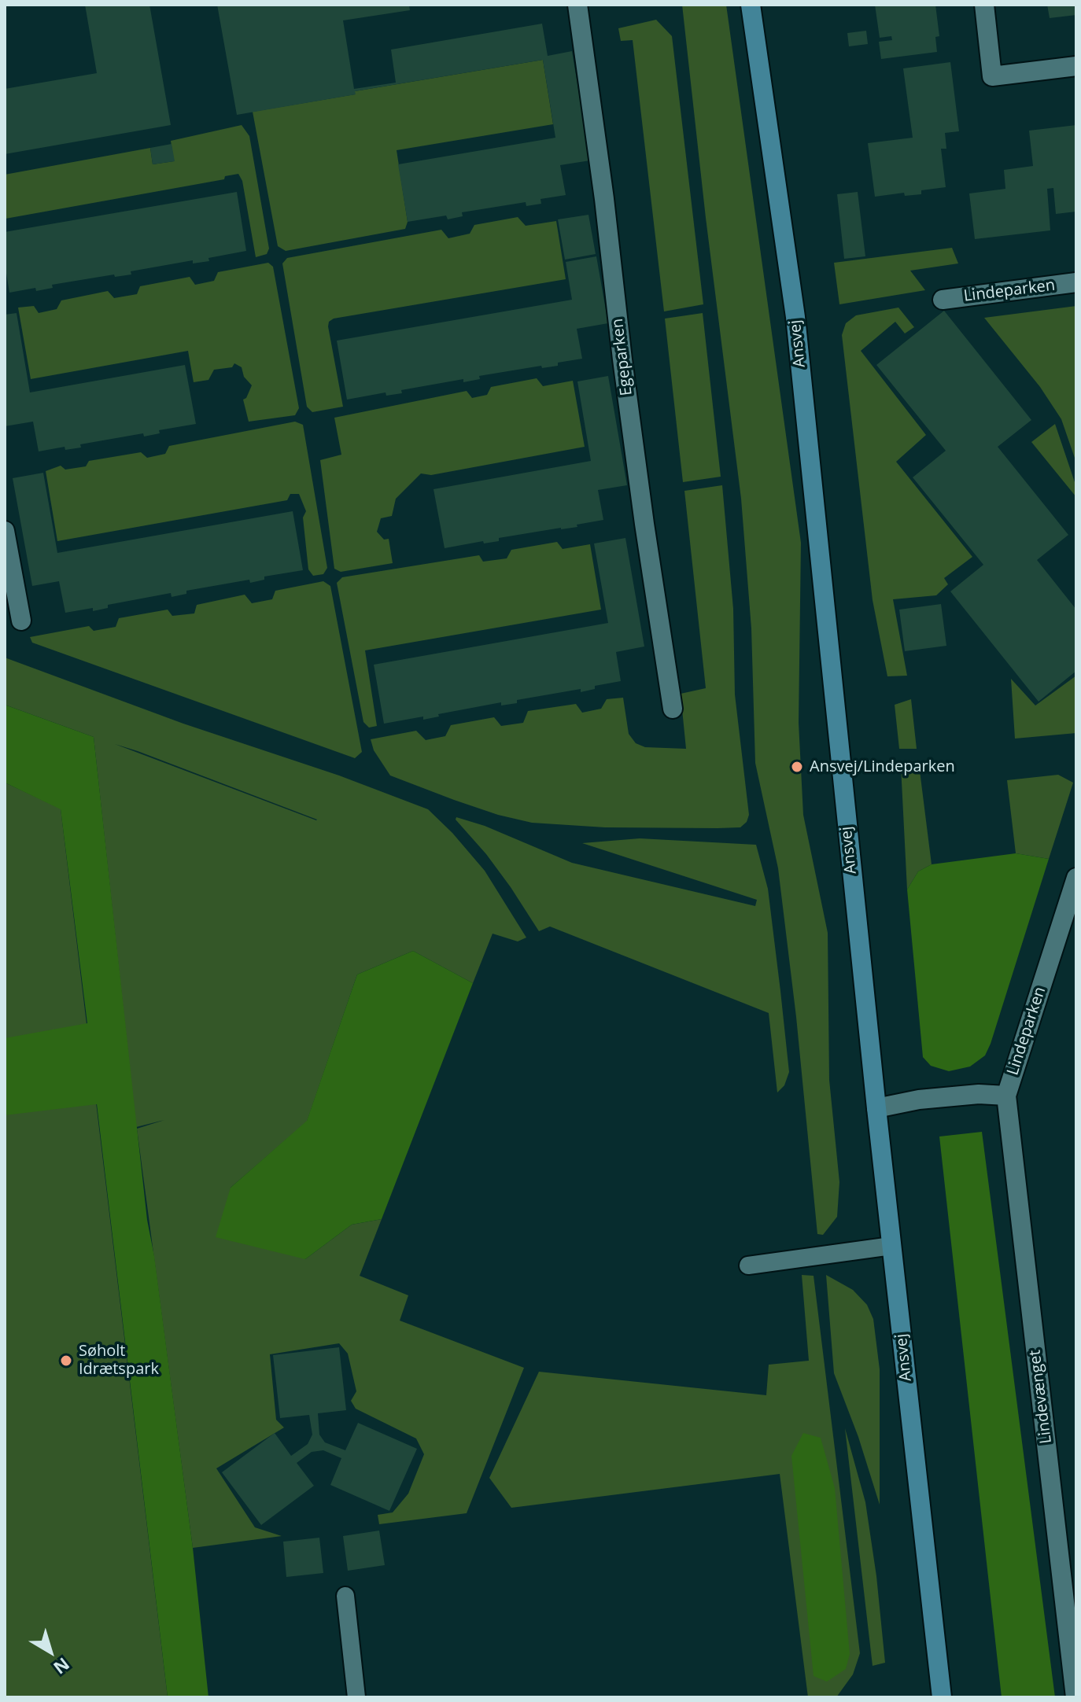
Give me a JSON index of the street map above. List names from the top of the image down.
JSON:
{
  "streets": {
    "street": [
      "Lindeparken",
      "Ansvej",
      "Egeparken",
      "Lindevænget"
    ]
  },
  "crossings": [
    ["Lindeparken", "Ansvej"],
    ["Lindeparken", "Lindevænget"]
  ],
  "places": ["Ansvej/Lindeparken", "Søholt Idrætspark"],
  "north": "bottom right"
}
